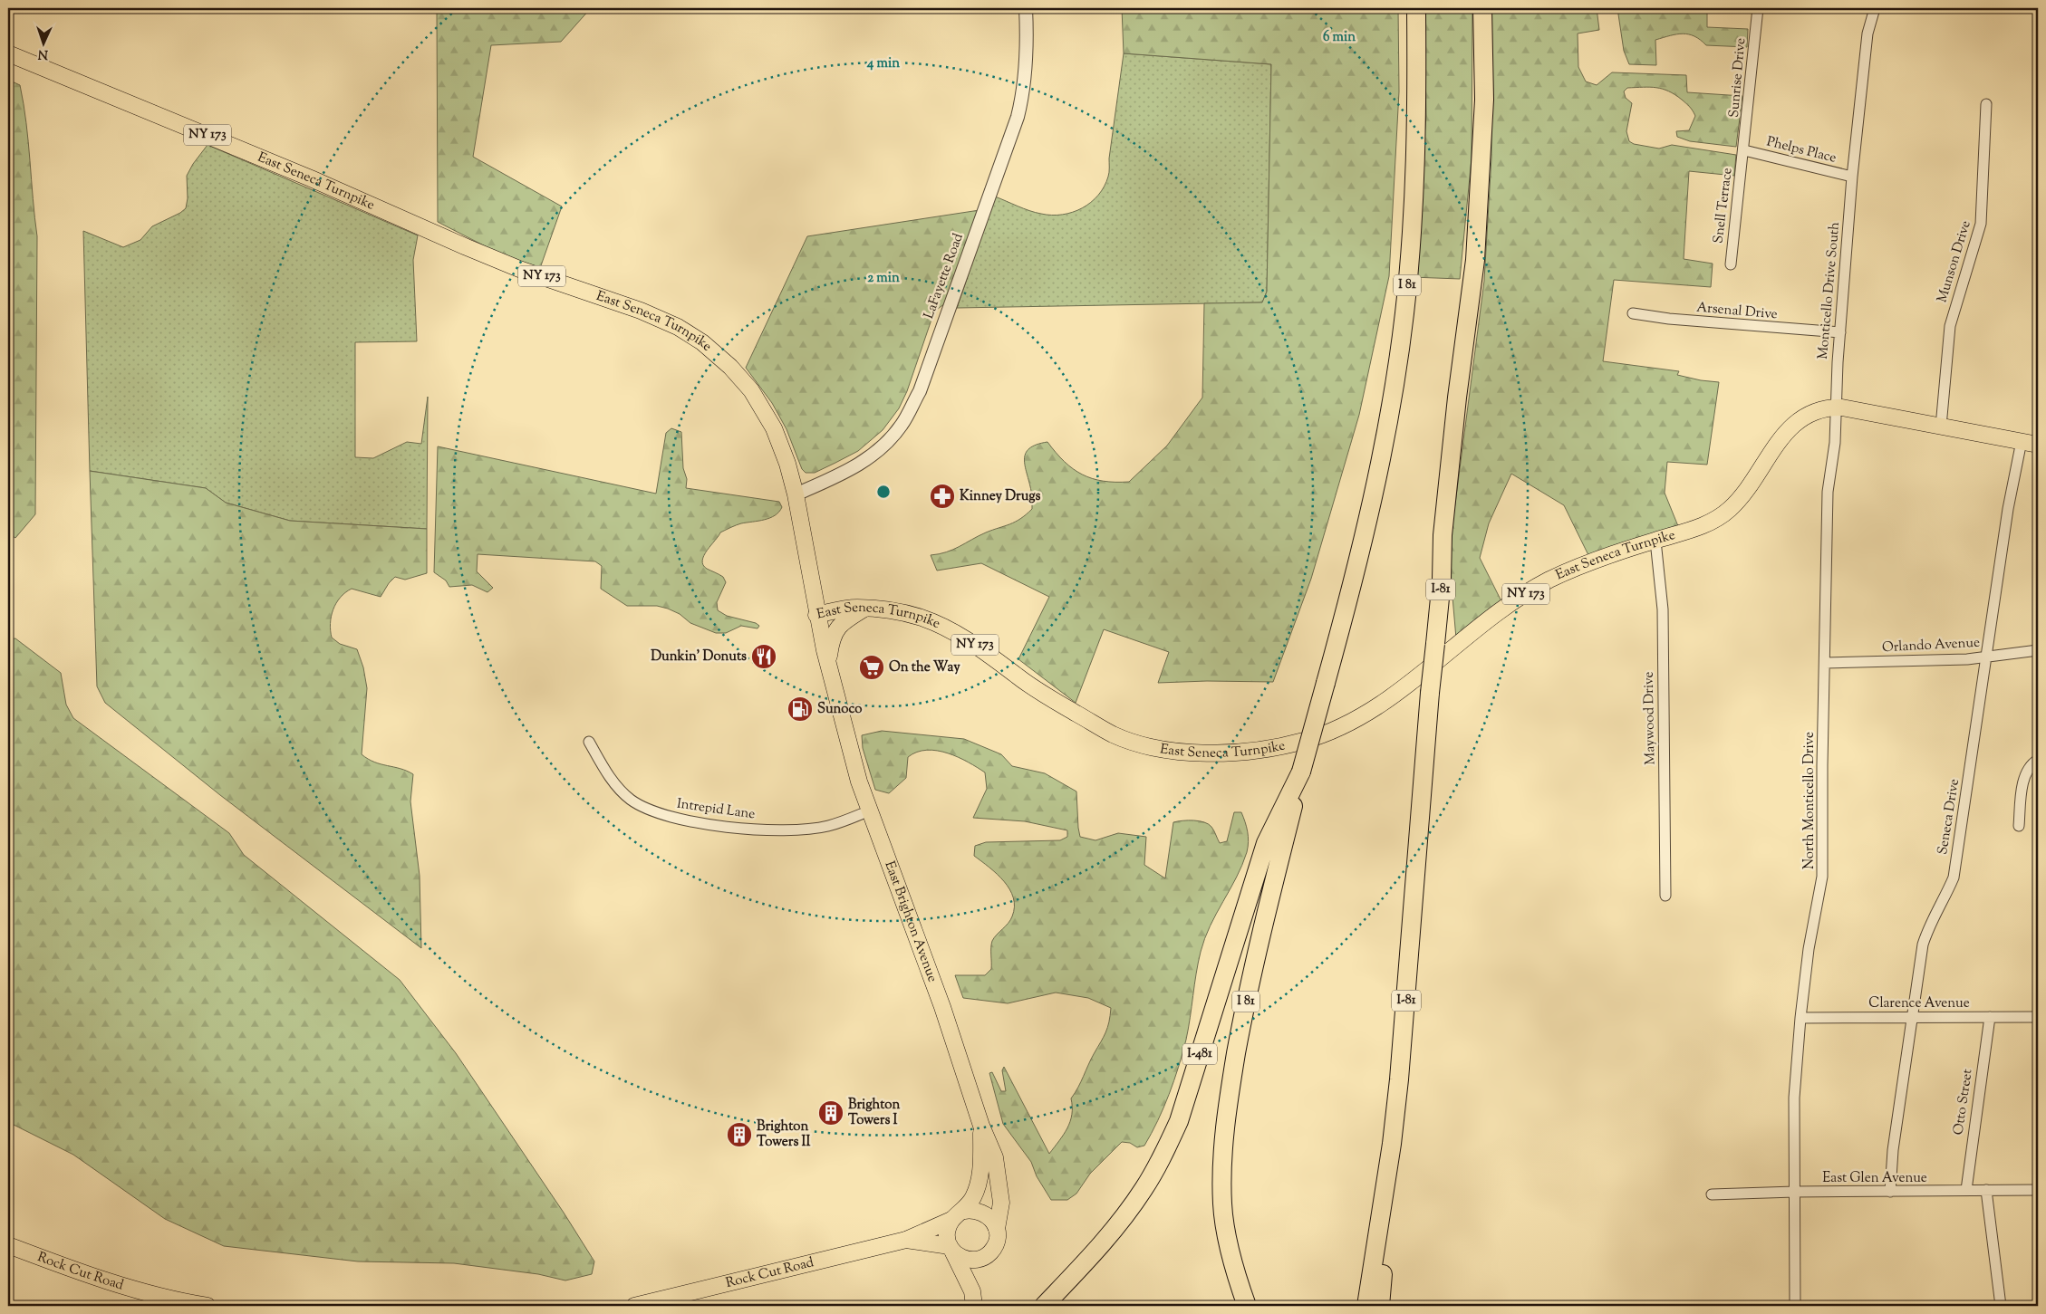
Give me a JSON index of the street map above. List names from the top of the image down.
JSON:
{
  "streets": {
    "highway": ["I 81", "I-81", "I-481"],
    "main road": [
      "NY 173",
      "East Seneca Turnpike",
      "East Brighton Avenue",
      "Rock Cut Road"
    ],
    "street": [
      "Sunrise Drive",
      "Phelps Place",
      "Snell Terrace",
      "Munson Drive",
      "LaFayette Road",
      "Monticello Drive South",
      "Arsenal Drive",
      "Orlando Avenue",
      "Maywood Drive",
      "North Monticello Drive",
      "Intrepid Lane",
      "Seneca Drive",
      "Clarence Avenue",
      "Otto Street",
      "East Glen Avenue"
    ]
  },
  "crossings": [
    ["Sunrise Drive", "Phelps Place"],
    ["Sunrise Drive", "Snell Terrace"],
    ["Phelps Place", "Snell Terrace"],
    ["Phelps Place", "Monticello Drive South"],
    ["East Seneca Turnpike", "Munson Drive"],
    ["East Seneca Turnpike", "LaFayette Road"],
    ["East Seneca Turnpike", "Monticello Drive South"],
    ["East Seneca Turnpike", "Maywood Drive"],
    ["East Seneca Turnpike", "North Monticello Drive"],
    ["East Seneca Turnpike", "Seneca Drive"],
    ["East Seneca Turnpike", "East Brighton Avenue"],
    ["I 81", "I-481"],
    ["Monticello Drive South", "Arsenal Drive"],
    ["Monticello Drive South", "North Monticello Drive"],
    ["Orlando Avenue", "North Monticello Drive"],
    ["Orlando Avenue", "Seneca Drive"],
    ["North Monticello Drive", "Clarence Avenue"],
    ["North Monticello Drive", "East Glen Avenue"],
    ["Intrepid Lane", "East Brighton Avenue"],
    ["Seneca Drive", "Clarence Avenue"],
    ["Seneca Drive", "East Glen Avenue"],
    ["East Brighton Avenue", "Rock Cut Road"],
    ["Clarence Avenue", "Otto Street"],
    ["Otto Street", "East Glen Avenue"]
  ],
  "places": {
    "pharmacy": ["Kinney Drugs"],
    "restaurant": ["Dunkin' Donuts"],
    "supermarket": ["On the Way"],
    "fuel station": ["Sunoco"],
    "building": ["Brighton Towers I", "Brighton Towers II"]
  },
  "north": "bottom",
  "rings": ["6 min", "4 min", "2 min"]
}
